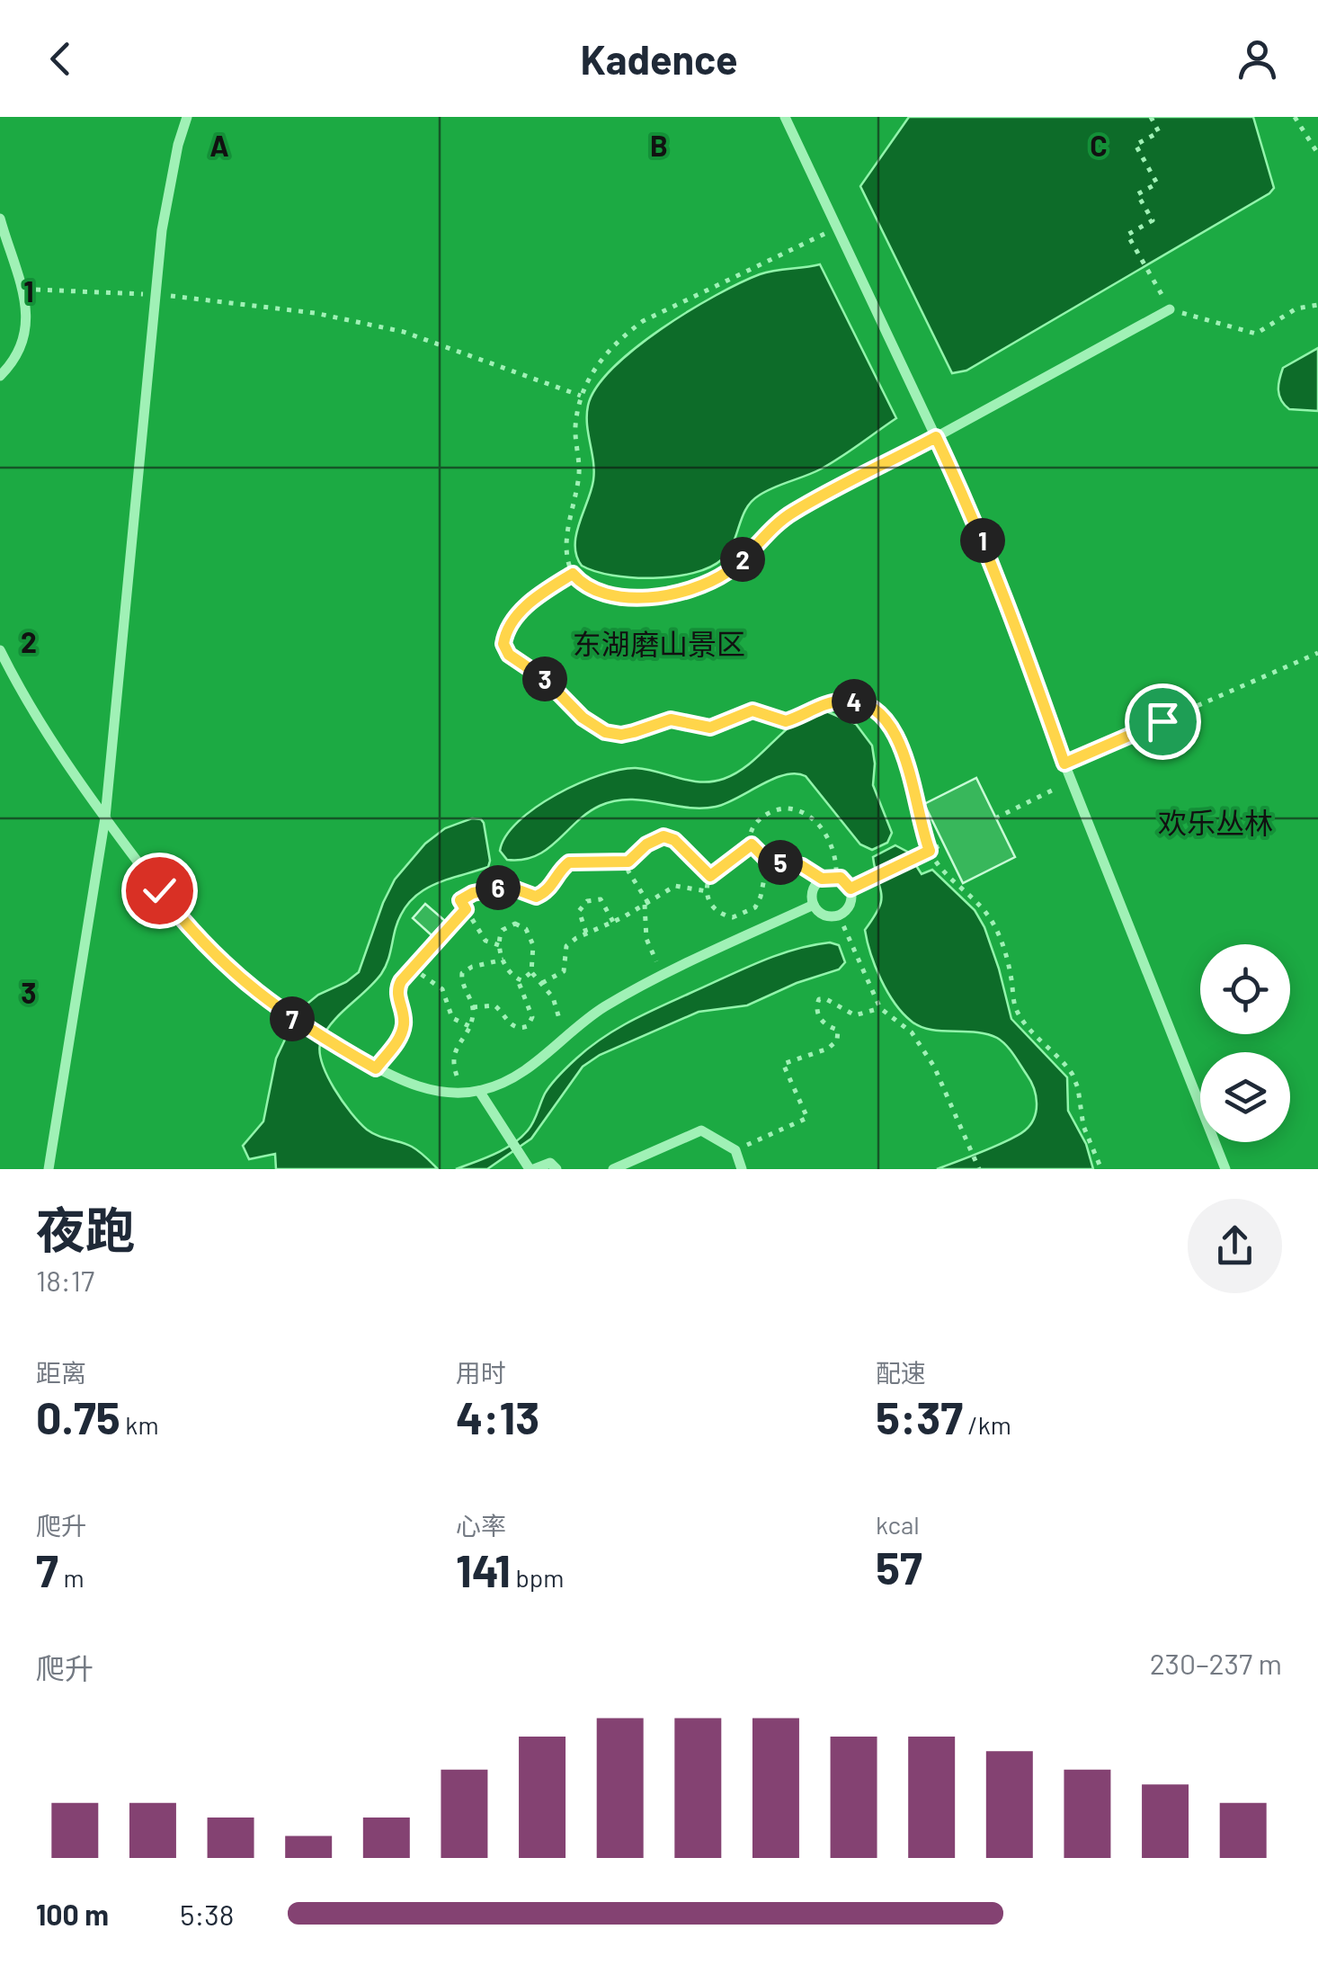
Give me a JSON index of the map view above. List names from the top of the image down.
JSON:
{
  "parks": ["东湖磨山景区", "欢乐丛林"],
  "page": {
    "header": "Kadence",
    "pins": [
      "1",
      "2",
      "3",
      "4",
      "5",
      "6",
      "7"
    ],
    "heading": ["夜跑", "18:17"],
    "stats": [
      ["距离", "0.75 km"],
      ["用时", "4:13"],
      ["配速", "5:37 /km"],
      ["爬升", "7 m"],
      ["心率", "141 bpm"],
      ["kcal", "57"]
    ],
    "chart": ["爬升", "230–237 m"],
    "list": [
      {
        "name": "100 m",
        "note": "5:38"
      }
    ]
  },
  "grid": {
    "columns": ["A", "B", "C"],
    "rows": ["1", "2", "3"]
  }
}
